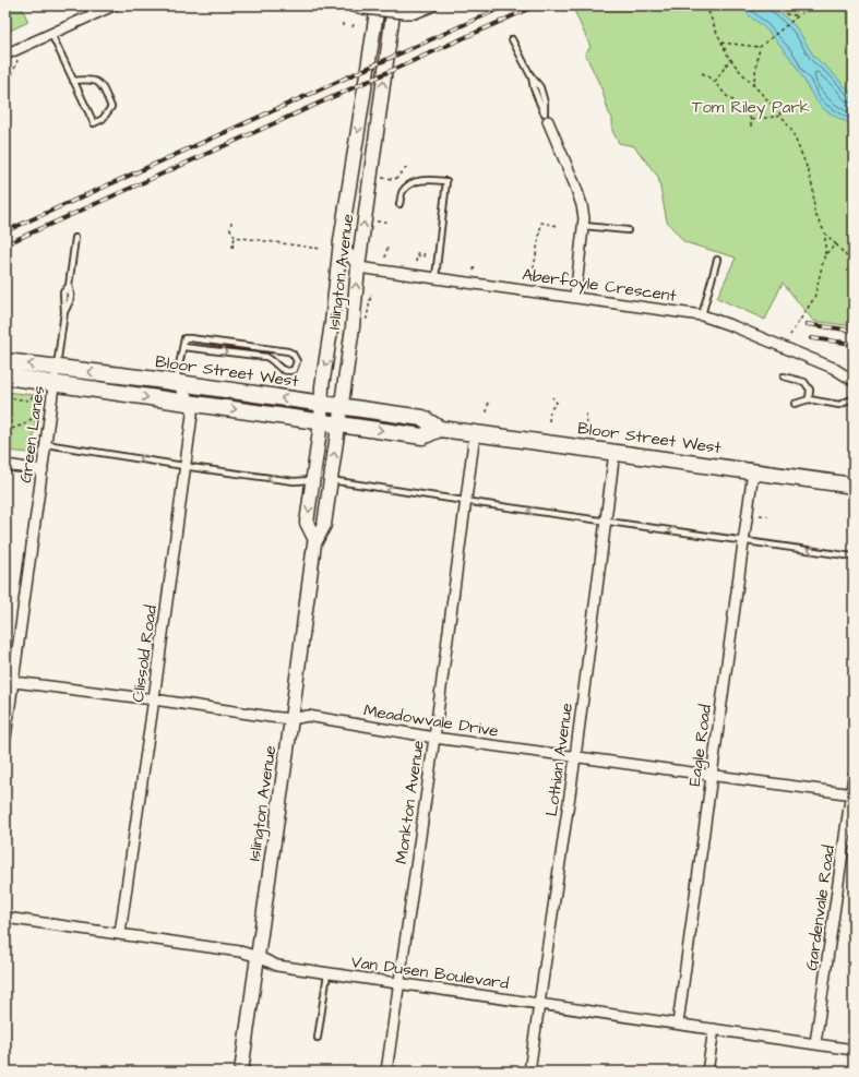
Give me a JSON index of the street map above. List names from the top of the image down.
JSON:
{
  "streets": {
    "main road": ["Islington Avenue", "Bloor Street West"],
    "street": [
      "Aberfoyle Crescent",
      "Green Lanes",
      "Clissold Road",
      "Meadowvale Drive",
      "Eagle Road",
      "Lothian Avenue",
      "Monkton Avenue",
      "Gardenvale Road",
      "Van Dusen Boulevard"
    ]
  },
  "crossings": [
    ["Islington Avenue", "Aberfoyle Crescent"],
    ["Islington Avenue", "Bloor Street West"],
    ["Islington Avenue", "Meadowvale Drive"],
    ["Islington Avenue", "Van Dusen Boulevard"],
    ["Bloor Street West", "Green Lanes"],
    ["Bloor Street West", "Clissold Road"],
    ["Bloor Street West", "Eagle Road"],
    ["Bloor Street West", "Lothian Avenue"],
    ["Bloor Street West", "Monkton Avenue"],
    ["Green Lanes", "Meadowvale Drive"],
    ["Clissold Road", "Meadowvale Drive"],
    ["Clissold Road", "Van Dusen Boulevard"],
    ["Meadowvale Drive", "Eagle Road"],
    ["Meadowvale Drive", "Lothian Avenue"],
    ["Meadowvale Drive", "Monkton Avenue"],
    ["Meadowvale Drive", "Gardenvale Road"],
    ["Eagle Road", "Van Dusen Boulevard"],
    ["Lothian Avenue", "Van Dusen Boulevard"],
    ["Monkton Avenue", "Van Dusen Boulevard"],
    ["Gardenvale Road", "Van Dusen Boulevard"]
  ],
  "parks": ["Tom Riley Park"]
}
